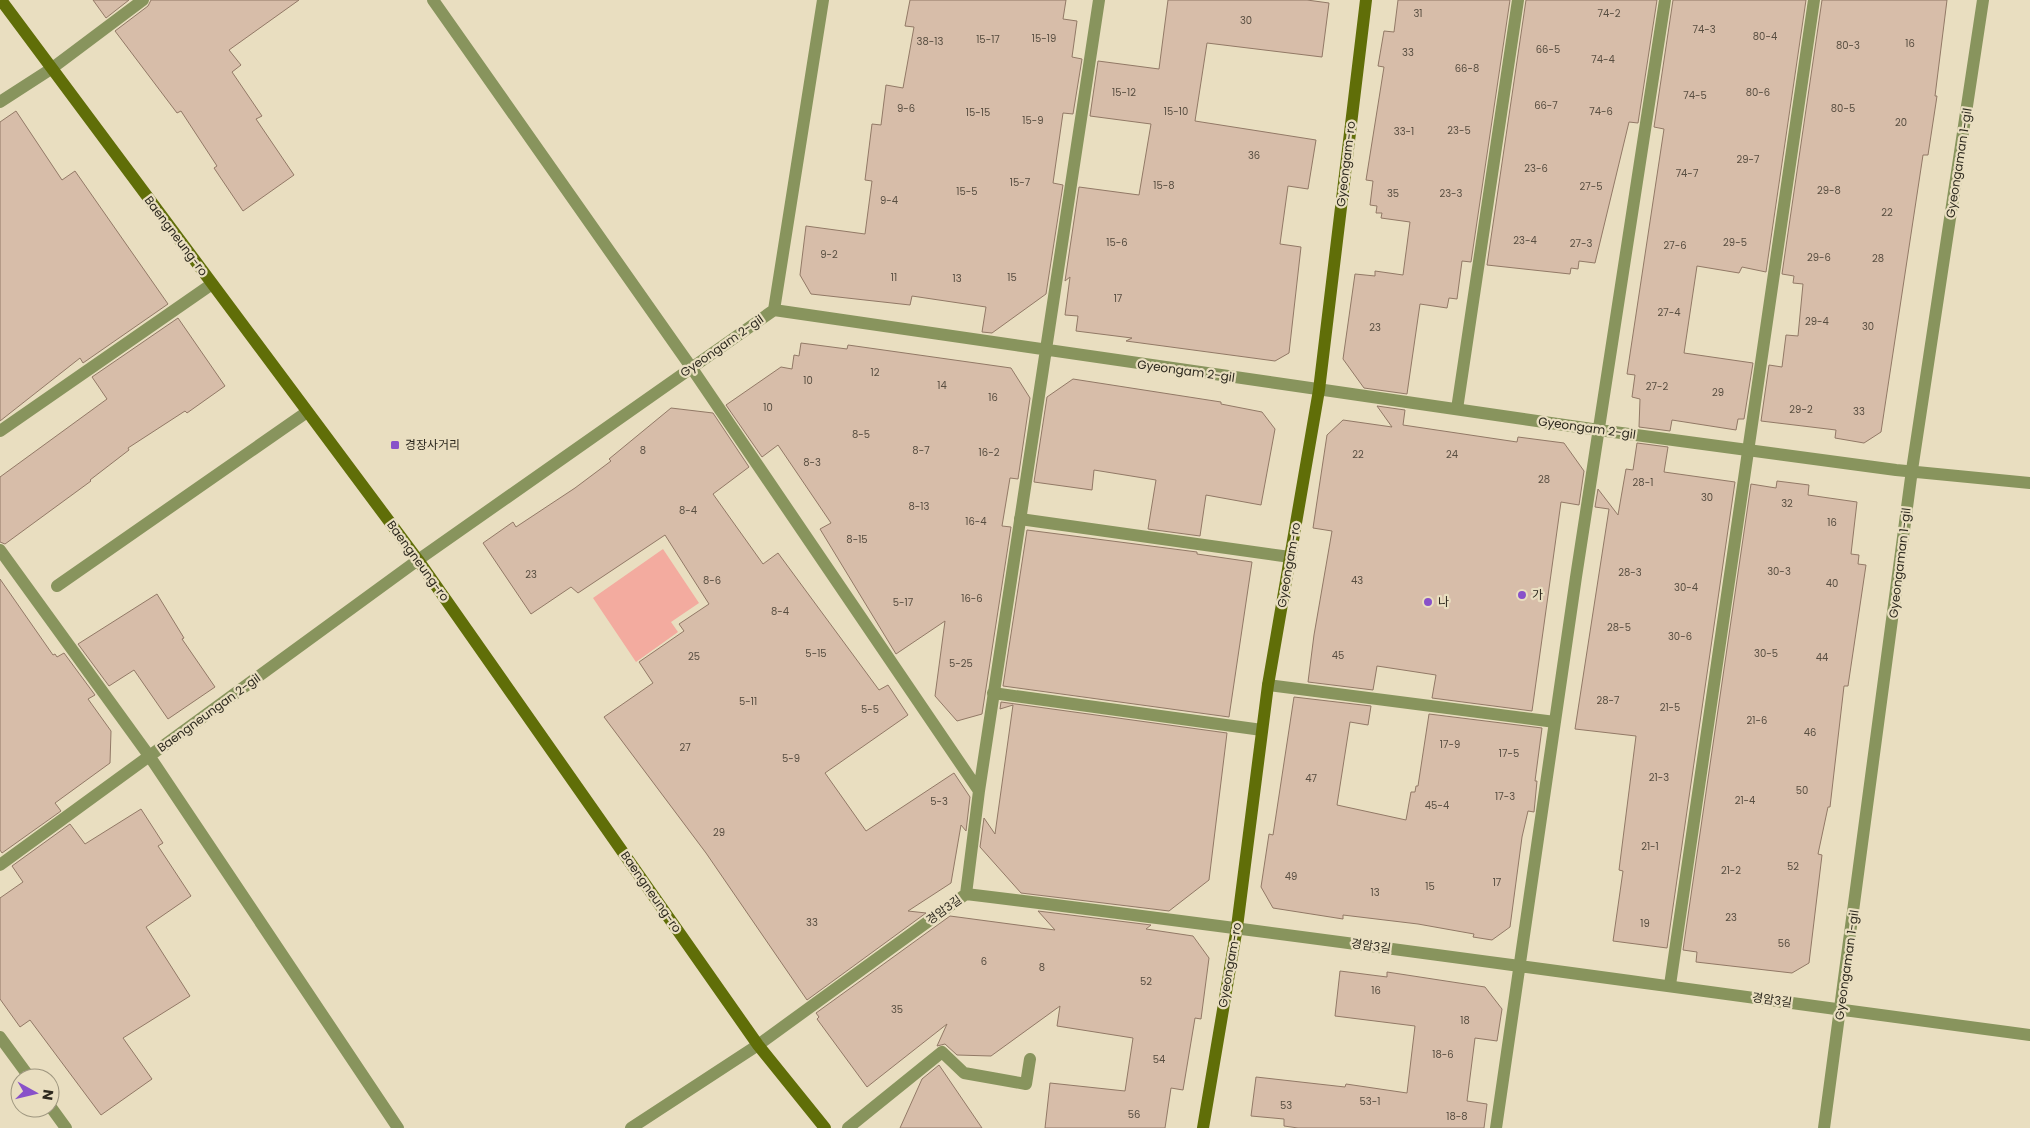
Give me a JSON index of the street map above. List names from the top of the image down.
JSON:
{
  "streets": {
    "street": [
      "Gyeongaman 1-gil",
      "Gyeongam-ro",
      "Baengneung-ro",
      "Gyeongam 2-gil",
      "Baengneungan 2-gil",
      "경암3길"
    ]
  },
  "crossings": [
    ["Gyeongaman 1-gil", "Gyeongam 2-gil"],
    ["Gyeongaman 1-gil", "경암3길"],
    ["Gyeongam-ro", "Gyeongam 2-gil"],
    ["Gyeongam-ro", "경암3길"],
    ["Baengneung-ro", "Gyeongam 2-gil"],
    ["Baengneung-ro", "Baengneungan 2-gil"],
    ["Baengneung-ro", "경암3길"],
    ["Gyeongam 2-gil", "Baengneungan 2-gil"]
  ],
  "places": {
    "transit": ["경장사거리"],
    "other": ["가", "나"]
  },
  "house_numbers": [
    "31",
    "74-2",
    "30",
    "74-3",
    "80-4",
    "15-19",
    "15-17",
    "38-13",
    "16",
    "80-3",
    "66-5",
    "33",
    "74-4",
    "66-8",
    "15-12",
    "80-6",
    "74-5",
    "66-7",
    "9-6",
    "80-5",
    "15-10",
    "74-6",
    "15-15",
    "15-9",
    "20",
    "23-5",
    "33-1",
    "36",
    "29-7",
    "23-6",
    "74-7",
    "15-7",
    "15-8",
    "27-5",
    "29-8",
    "15-5",
    "35",
    "23-3",
    "9-4",
    "22",
    "23-4",
    "15-6",
    "29-5",
    "27-3",
    "27-6",
    "9-2",
    "29-6",
    "28",
    "11",
    "15",
    "13",
    "17",
    "27-4",
    "29-4",
    "30",
    "23",
    "12",
    "10",
    "14",
    "27-2",
    "29",
    "16",
    "10",
    "29-2",
    "33",
    "8-5",
    "8",
    "8-7",
    "16-2",
    "22",
    "24",
    "8-3",
    "28",
    "28-1",
    "30",
    "32",
    "8-13",
    "8-4",
    "16-4",
    "16",
    "8-15",
    "30-3",
    "28-3",
    "23",
    "8-6",
    "43",
    "40",
    "30-4",
    "16-6",
    "5-17",
    "8-4",
    "28-5",
    "30-6",
    "5-15",
    "30-5",
    "45",
    "25",
    "44",
    "5-25",
    "28-7",
    "5-11",
    "21-5",
    "5-5",
    "21-6",
    "46",
    "17-9",
    "27",
    "17-5",
    "5-9",
    "21-3",
    "47",
    "50",
    "17-3",
    "21-4",
    "5-3",
    "45-4",
    "29",
    "21-1",
    "52",
    "21-2",
    "49",
    "17",
    "15",
    "13",
    "23",
    "33",
    "19",
    "56",
    "6",
    "8",
    "52",
    "16",
    "35",
    "18",
    "18-6",
    "54",
    "53-1",
    "53",
    "56",
    "18-8"
  ],
  "north": "right"
}
